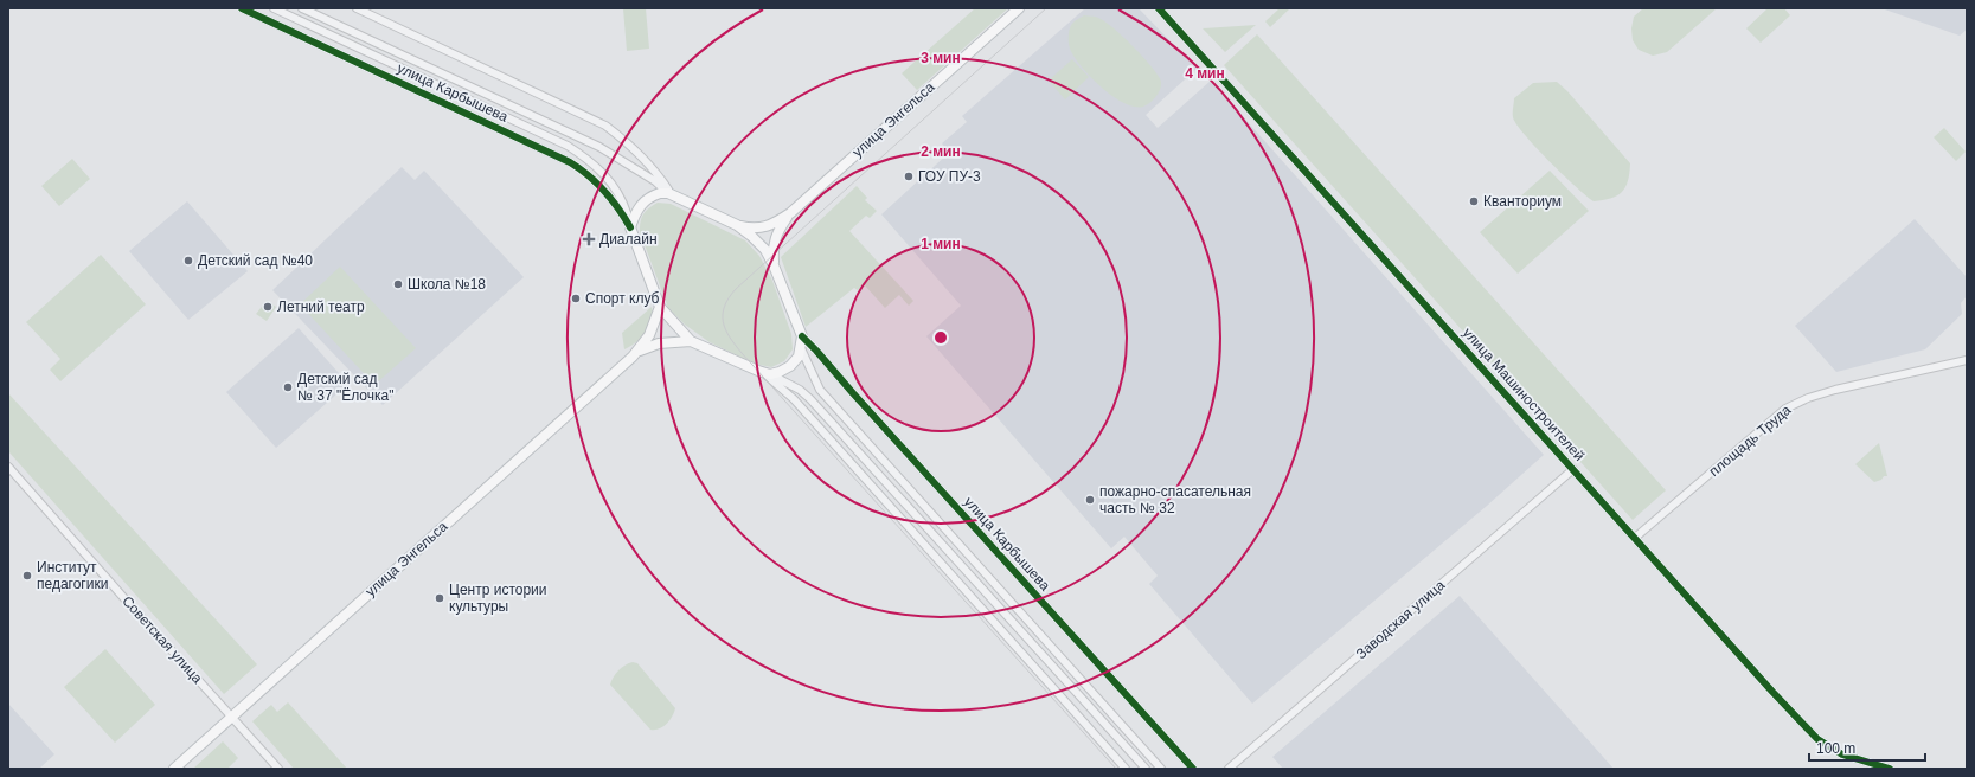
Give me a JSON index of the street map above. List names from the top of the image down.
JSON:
{
  "streets": {
    "main road": ["улица Карбышева", "улица Энгельса"],
    "street": [
      "улица Машиностроителей",
      "площадь Труда",
      "Заводская улица",
      "Советская улица"
    ]
  },
  "crossings": [
    ["улица Карбышева", "улица Энгельса"],
    ["улица Энгельса", "Советская улица"],
    ["улица Машиностроителей", "площадь Труда"],
    ["улица Машиностроителей", "Заводская улица"]
  ],
  "places": {
    "other": [
      "ГОУ ПУ-3",
      "Кванториум",
      "Детский сад №40",
      "Школа №18",
      "Спорт клуб",
      "Летний театр",
      "Детский сад № 37 \"Ёлочка\"",
      "пожарно-спасательная часть № 32",
      "Институт педагогики",
      "Центр истории культуры"
    ],
    "health": ["Диалайн"]
  },
  "scale_bar": "100 m",
  "rings": [
    "3 мин",
    "4 мин",
    "2 мин",
    "1 мин"
  ]
}
